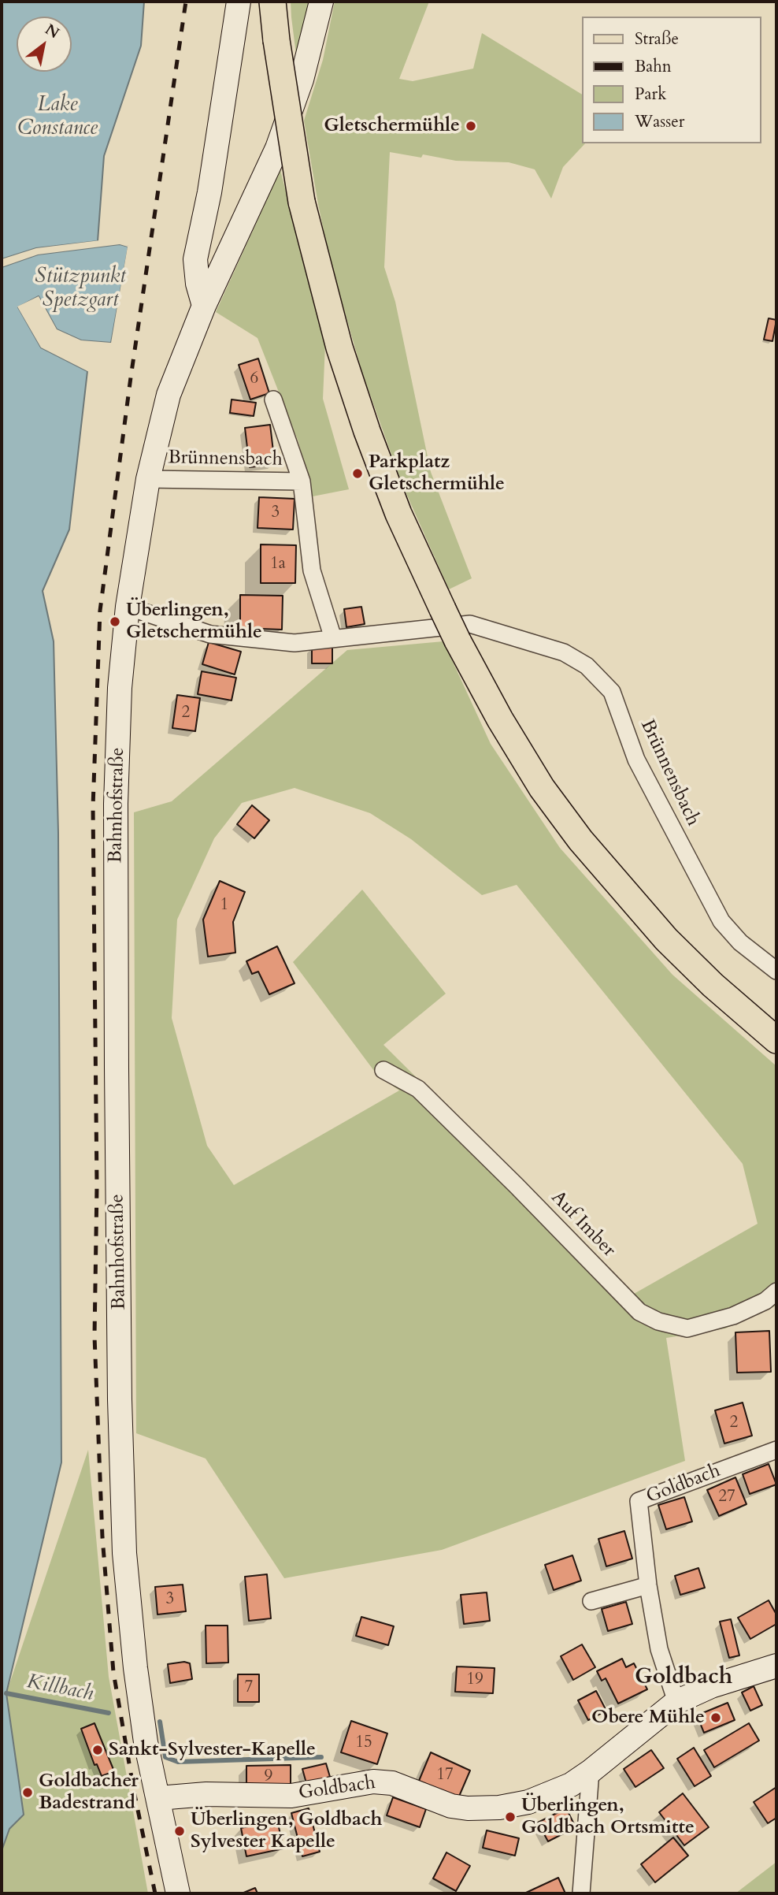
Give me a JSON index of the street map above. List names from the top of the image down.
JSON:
{
  "streets": {
    "street": [
      "Brünnensbach",
      "Bahnhofstraße",
      "Auf Imber",
      "Goldbach"
    ]
  },
  "crossings": [
    ["Brünnensbach", "Bahnhofstraße"],
    ["Bahnhofstraße", "Goldbach"]
  ],
  "districts": ["Goldbach"],
  "water": ["Lake Constance", "Stützpunkt Spetzgart", "Killbach"],
  "places": [
    "Gletschermühle",
    "Parkplatz Gletschermühle",
    "Überlingen, Gletschermühle",
    "Obere Mühle",
    "Sankt-Sylvester-Kapelle",
    "Goldbacher Badestrand",
    "Überlingen, Goldbach Ortsmitte",
    "Überlingen, Goldbach Sylvester Kapelle"
  ],
  "house_numbers": [
    "6",
    "3",
    "1a",
    "2",
    "1",
    "2",
    "27",
    "3",
    "19",
    "7",
    "15",
    "17",
    "9"
  ],
  "legend": [
    "Straße",
    "Bahn",
    "Park",
    "Wasser"
  ],
  "north": "top right"
}
